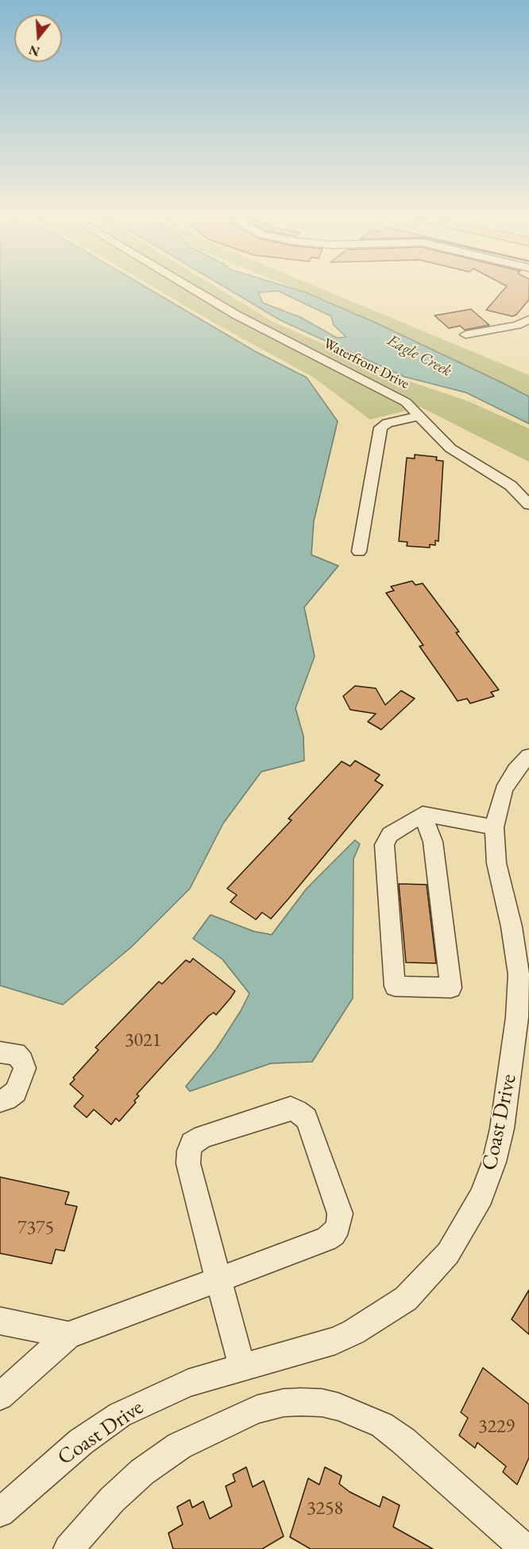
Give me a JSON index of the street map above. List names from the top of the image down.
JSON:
{
  "streets": {
    "street": ["Waterfront Drive", "Coast Drive"]
  },
  "water": ["Eagle Creek"],
  "house_numbers": [
    "3021",
    "7375",
    "3229",
    "3258"
  ],
  "north": "bottom"
}
